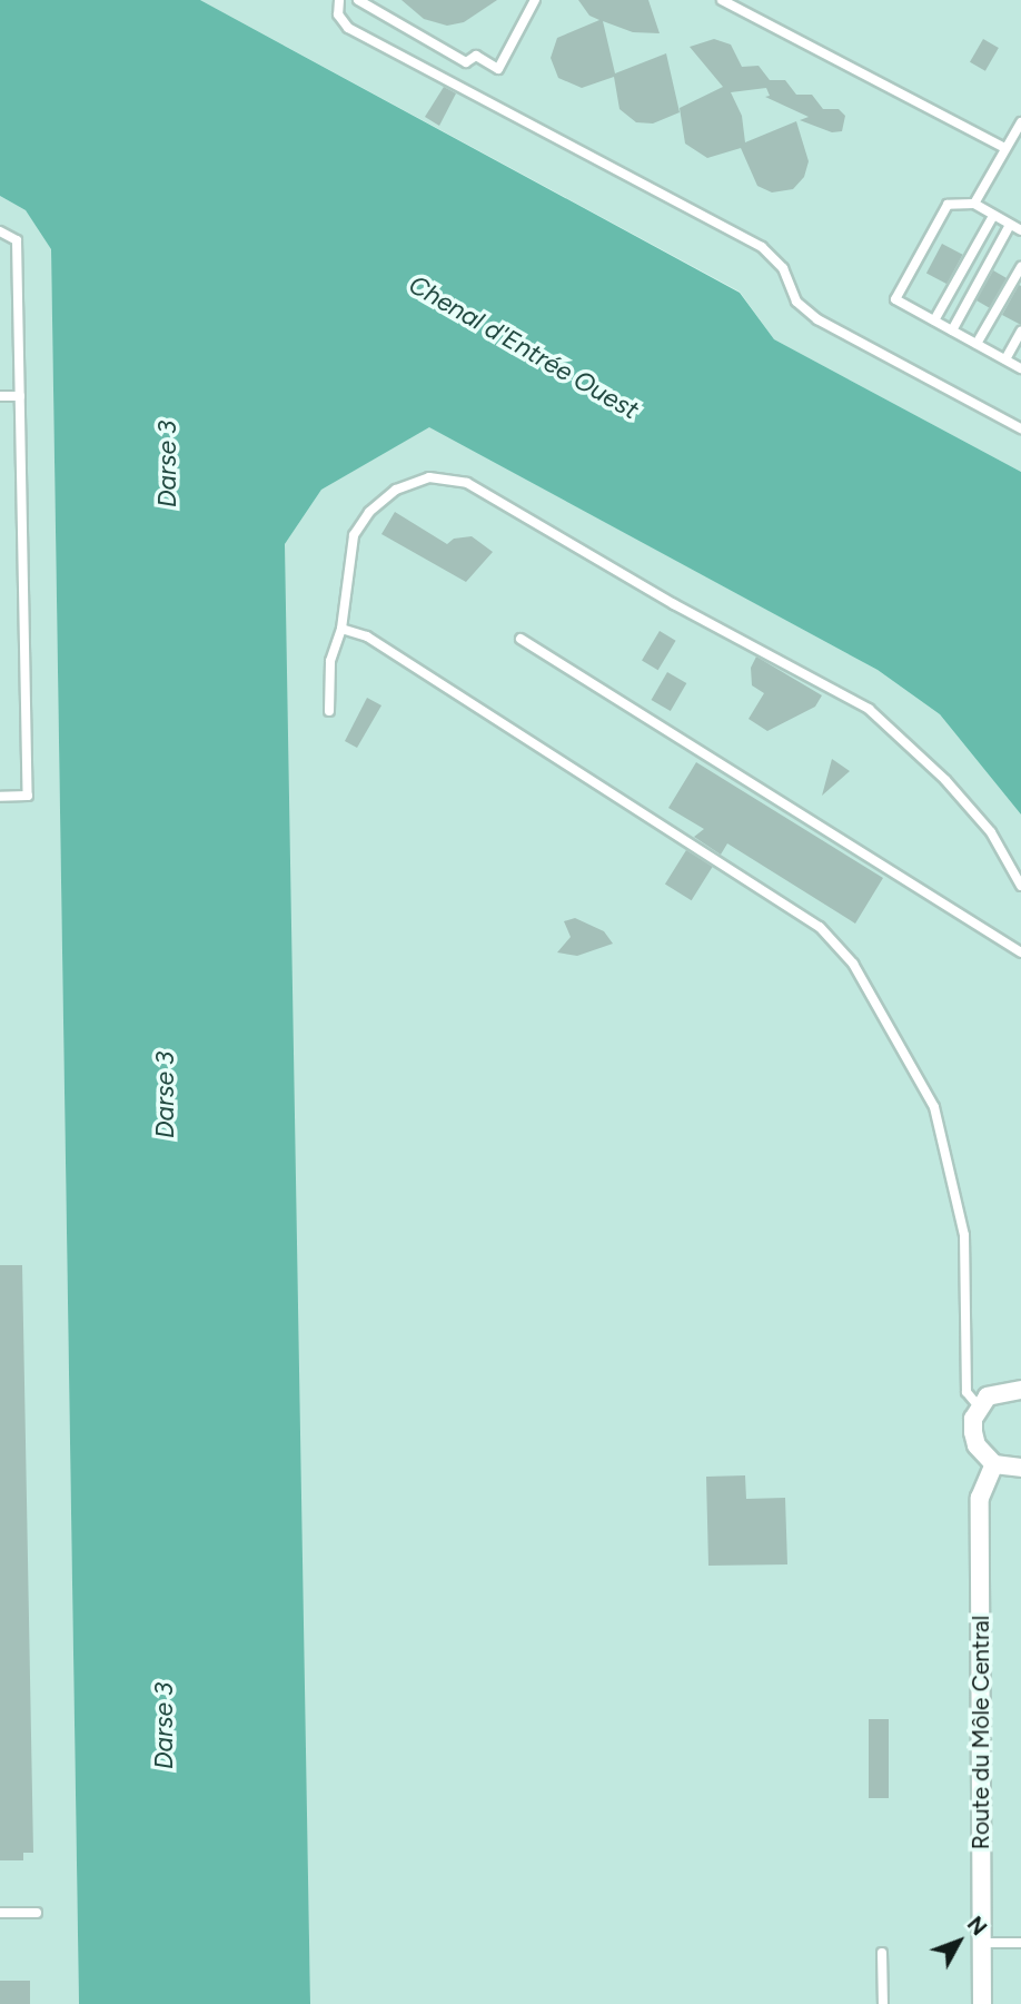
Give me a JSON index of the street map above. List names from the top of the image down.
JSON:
{
  "streets": {
    "street": ["Route du Môle Central"]
  },
  "water": ["Chenal d'Entrée Ouest", "Darse 3"],
  "north": "top right"
}
